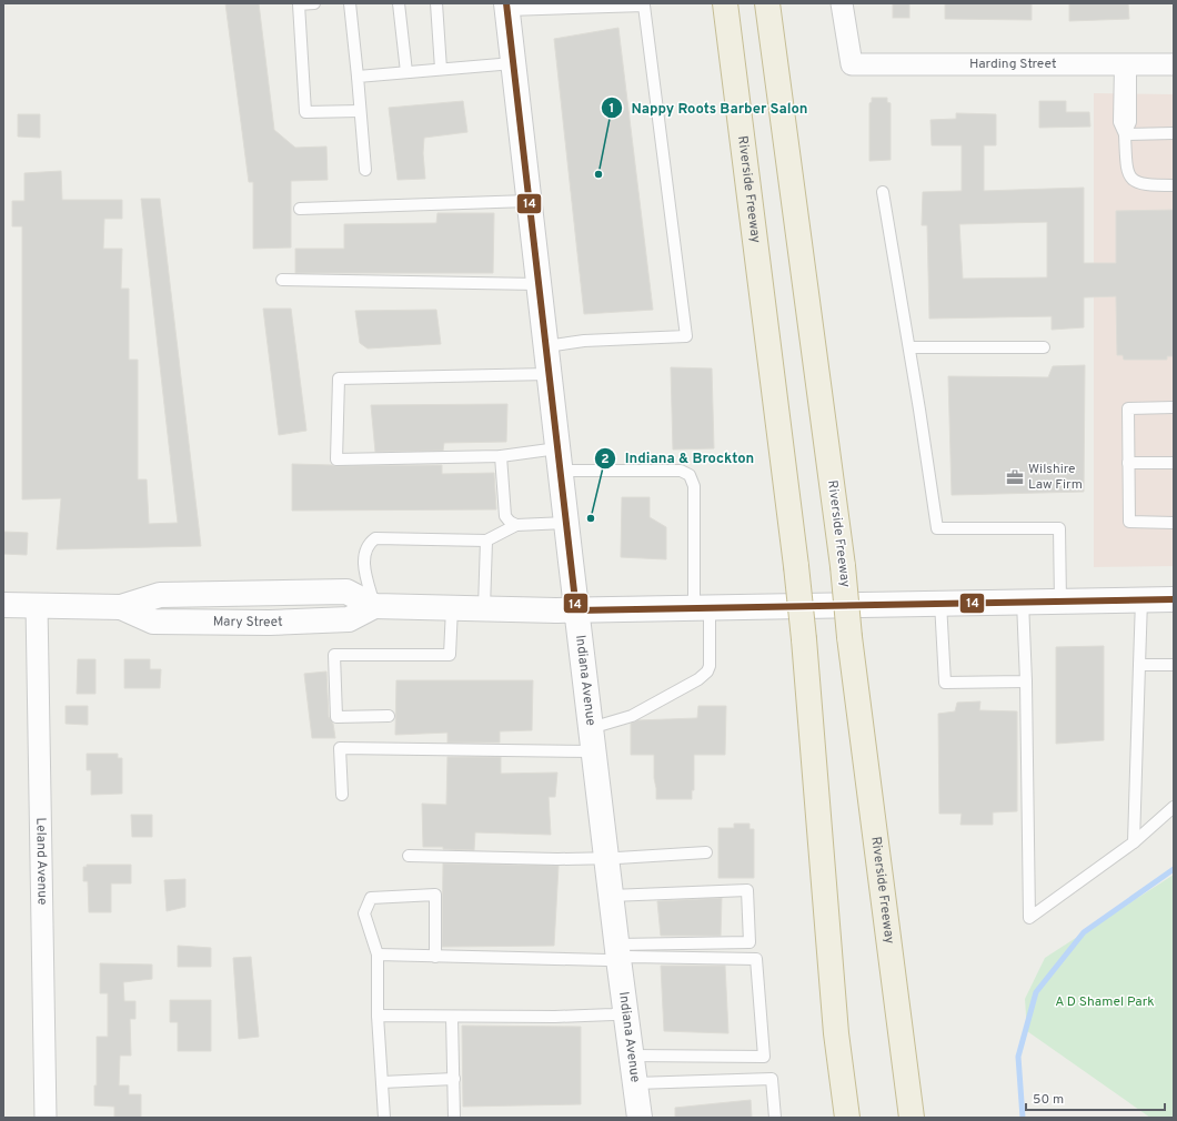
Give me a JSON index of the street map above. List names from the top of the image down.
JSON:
{
  "streets": {
    "highway": ["Riverside Freeway"],
    "main road": ["Mary Street", "Indiana Avenue"],
    "street": ["Harding Street", "Leland Avenue"]
  },
  "crossings": [
    ["Mary Street", "Indiana Avenue"],
    ["Mary Street", "Leland Avenue"]
  ],
  "parks": ["A D Shamel Park"],
  "places": {
    "other": ["Nappy Roots Barber Salon", "Indiana & Brockton"],
    "office": ["Wilshire Law Firm"]
  },
  "lines": ["transit line 14"],
  "scale_bar": "50 m"
}
